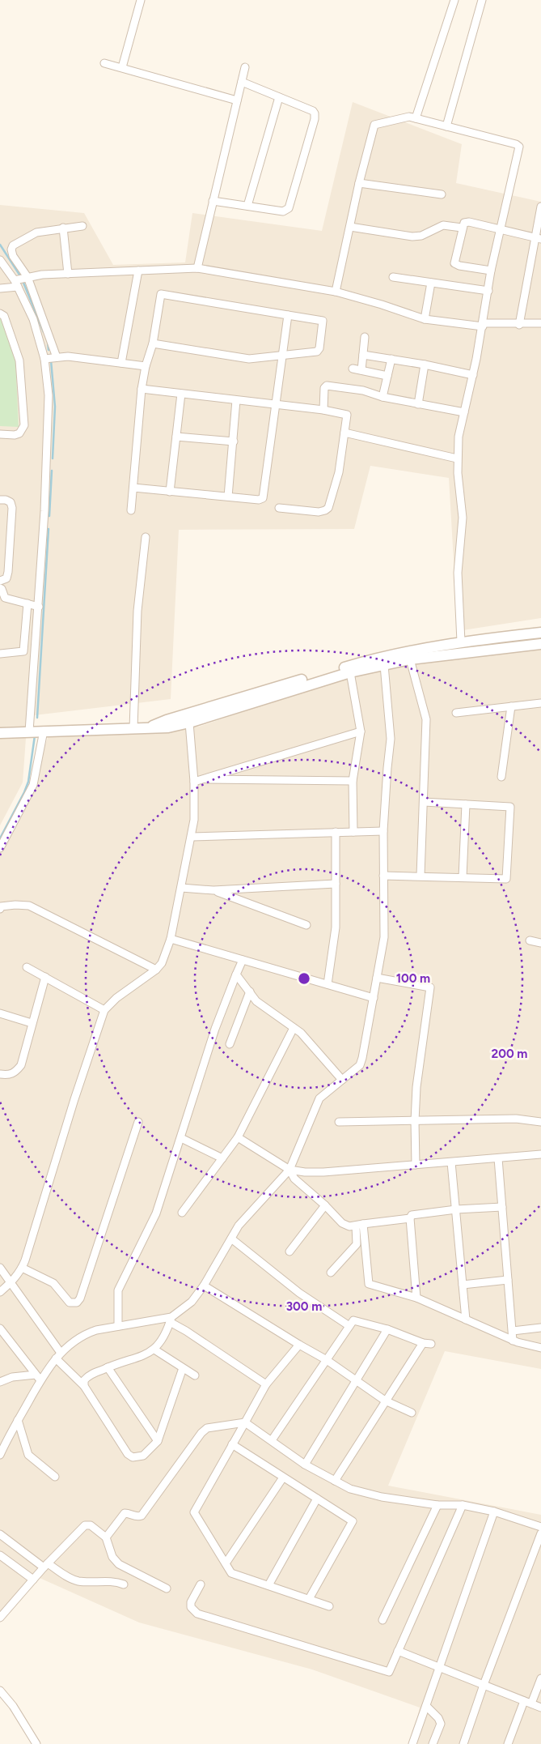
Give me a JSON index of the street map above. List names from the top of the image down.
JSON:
{
  "rings": ["100 m", "200 m", "300 m"]
}
